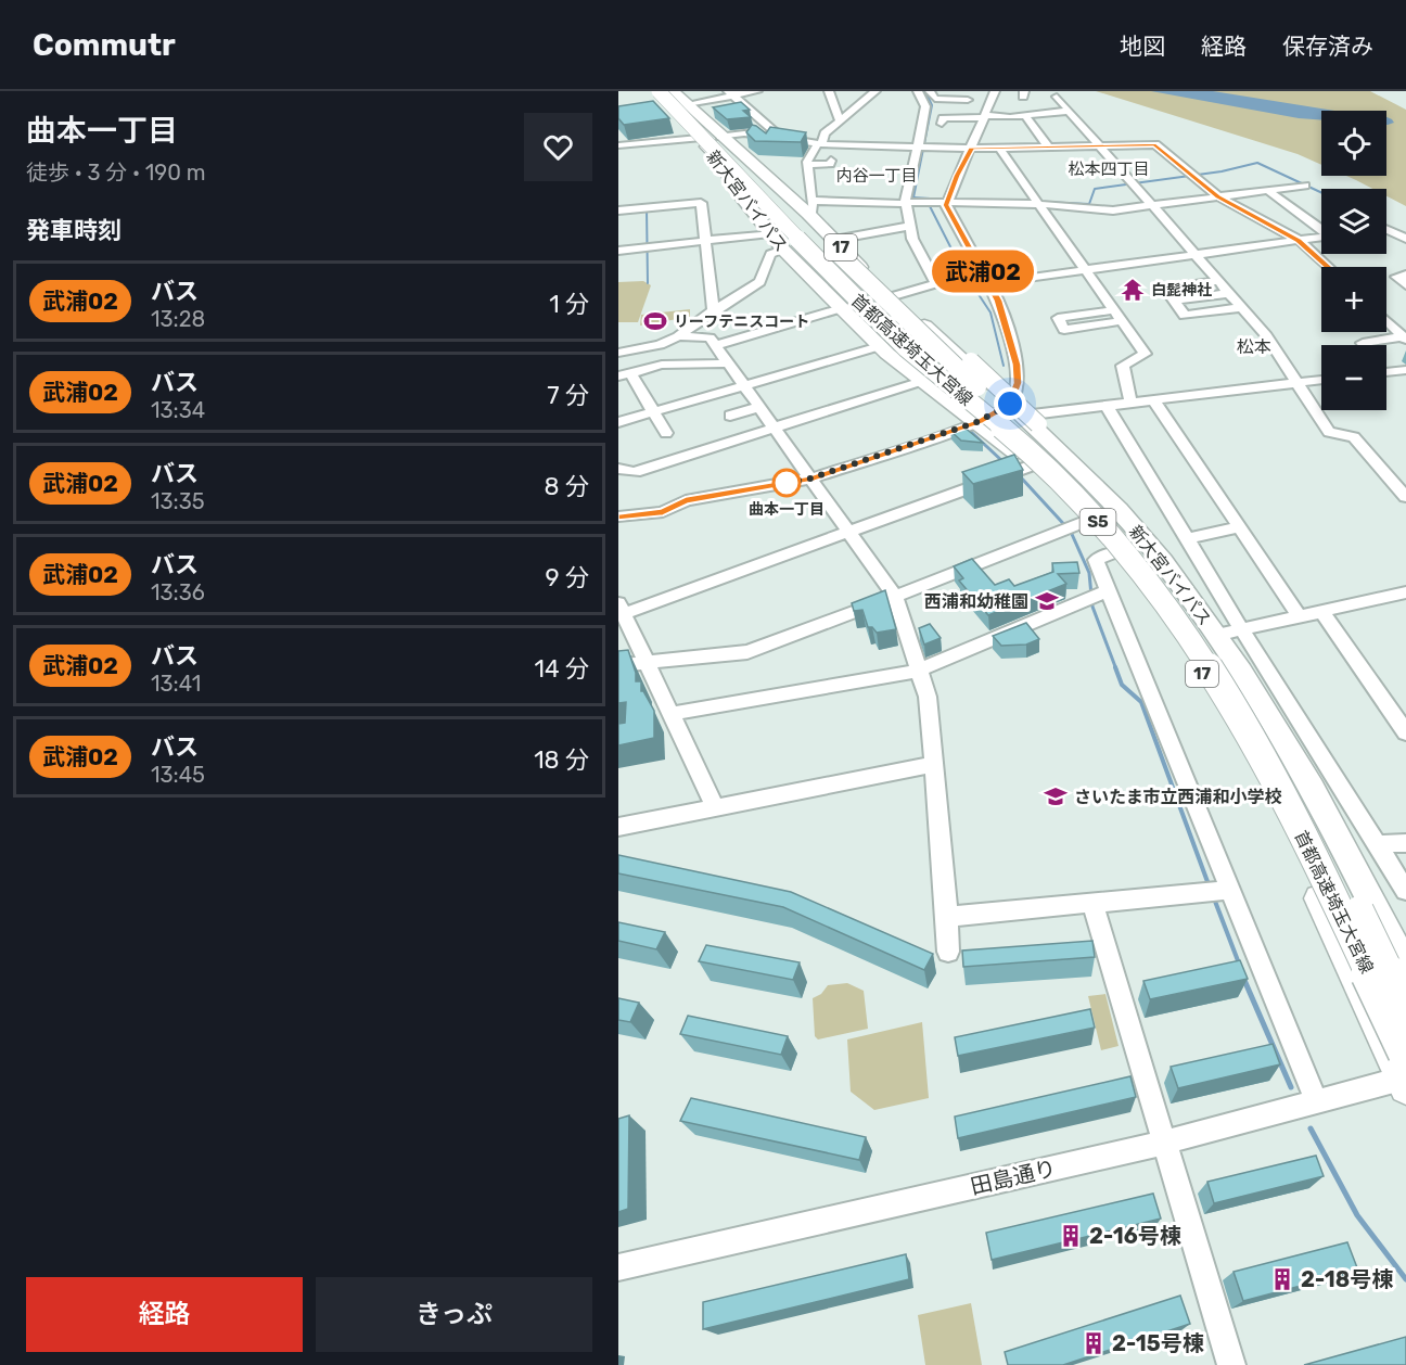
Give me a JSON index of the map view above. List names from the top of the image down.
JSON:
{
  "streets": {
    "highway": [
      "新大宮バイパス",
      "17",
      "首都高速埼玉大宮線",
      "S5"
    ],
    "street": ["田島通り"]
  },
  "crossings": [
    ["新大宮バイパス", "17"],
    ["新大宮バイパス", "首都高速埼玉大宮線"],
    ["新大宮バイパス", "S5"],
    ["新大宮バイパス", "田島通り"],
    ["17", "首都高速埼玉大宮線"],
    ["首都高速埼玉大宮線", "S5"],
    ["首都高速埼玉大宮線", "田島通り"]
  ],
  "districts": ["松本四丁目", "内谷一丁目", "松本"],
  "places": {
    "temple": ["白髭神社"],
    "sports": ["リーフテニスコート"],
    "other": ["曲本一丁目"],
    "school or university": ["西浦和幼稚園", "さいたま市立西浦和小学校"],
    "building": ["2-16号棟", "2-18号棟", "2-15号棟"]
  },
  "lines": ["bus line 武浦02"],
  "page": {
    "header": "Commutr",
    "nav": ["地図", "経路", "保存済み"],
    "heading": [
      ["曲本一丁目", "徒歩 · 3 分 · 190 m"],
      "発車時刻"
    ],
    "on_map": "武浦02",
    "map_buttons": ["+", "−"],
    "list": [
      {
        "mark": "武浦02",
        "name": "バス",
        "note": "13:28",
        "value": "1 分"
      },
      {
        "mark": "武浦02",
        "name": "バス",
        "note": "13:34",
        "value": "7 分"
      },
      {
        "mark": "武浦02",
        "name": "バス",
        "note": "13:35",
        "value": "8 分"
      },
      {
        "mark": "武浦02",
        "name": "バス",
        "note": "13:36",
        "value": "9 分"
      },
      {
        "mark": "武浦02",
        "name": "バス",
        "note": "13:41",
        "value": "14 分"
      },
      {
        "mark": "武浦02",
        "name": "バス",
        "note": "13:45",
        "value": "18 分"
      }
    ],
    "buttons": ["経路", "きっぷ"]
  }
}
